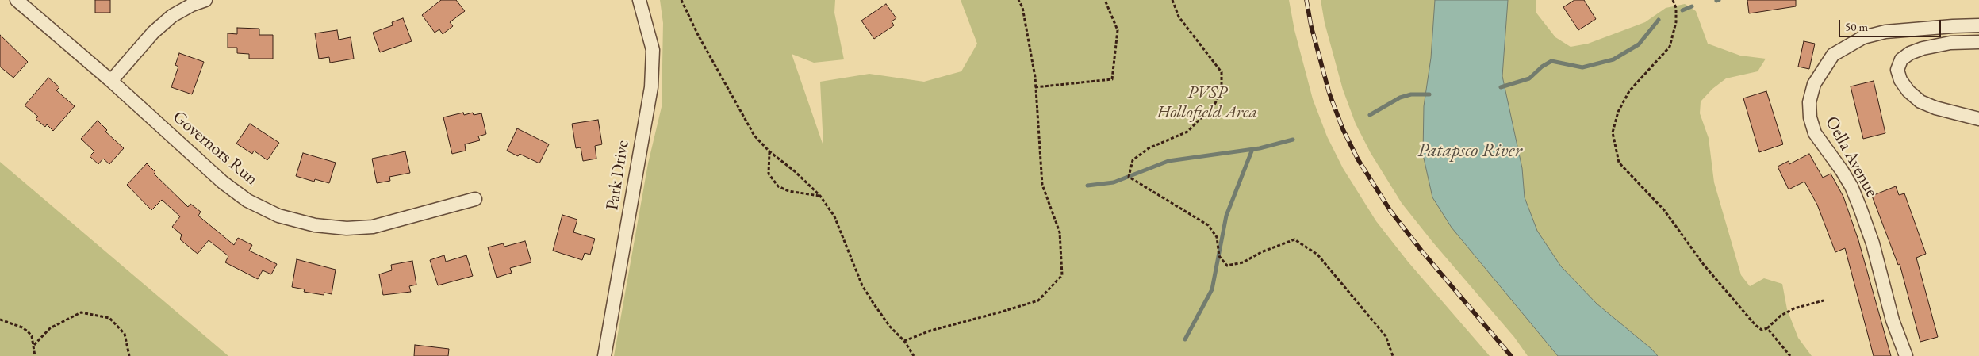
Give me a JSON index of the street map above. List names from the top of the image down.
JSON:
{
  "streets": {
    "street": ["Governors Run", "Oella Avenue", "Park Drive"]
  },
  "water": ["Patapsco River"],
  "parks": ["PVSP Hollofield Area"],
  "scale_bar": "50 m"
}
